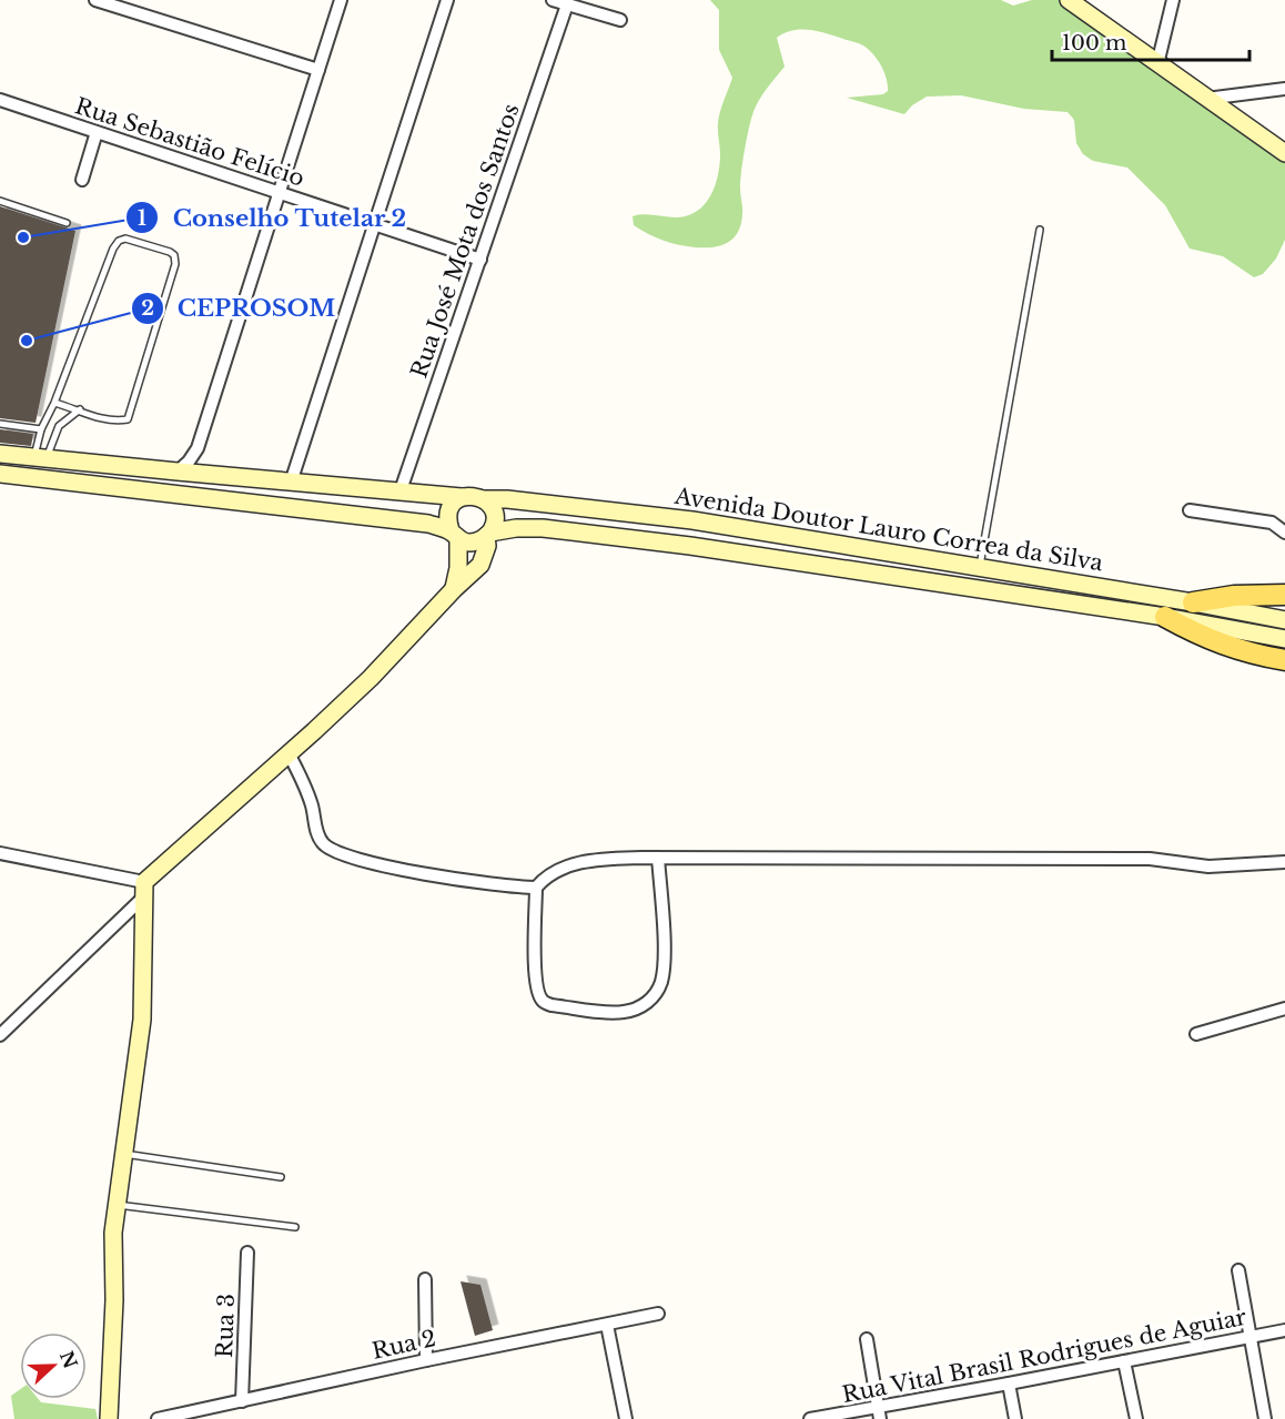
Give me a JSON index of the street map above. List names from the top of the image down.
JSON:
{
  "streets": {
    "main road": ["Avenida Doutor Lauro Correa da Silva"],
    "street": [
      "Rua Sebastião Felício",
      "Rua José Mota dos Santos",
      "Rua 3",
      "Rua 2",
      "Rua Vital Brasil Rodrigues de Aguiar"
    ]
  },
  "crossings": [
    ["Rua Sebastião Felício", "Rua José Mota dos Santos"],
    ["Rua 3", "Rua 2"]
  ],
  "places": ["Conselho Tutelar 2", "CEPROSOM"],
  "scale_bar": "100 m",
  "north": "right"
}
